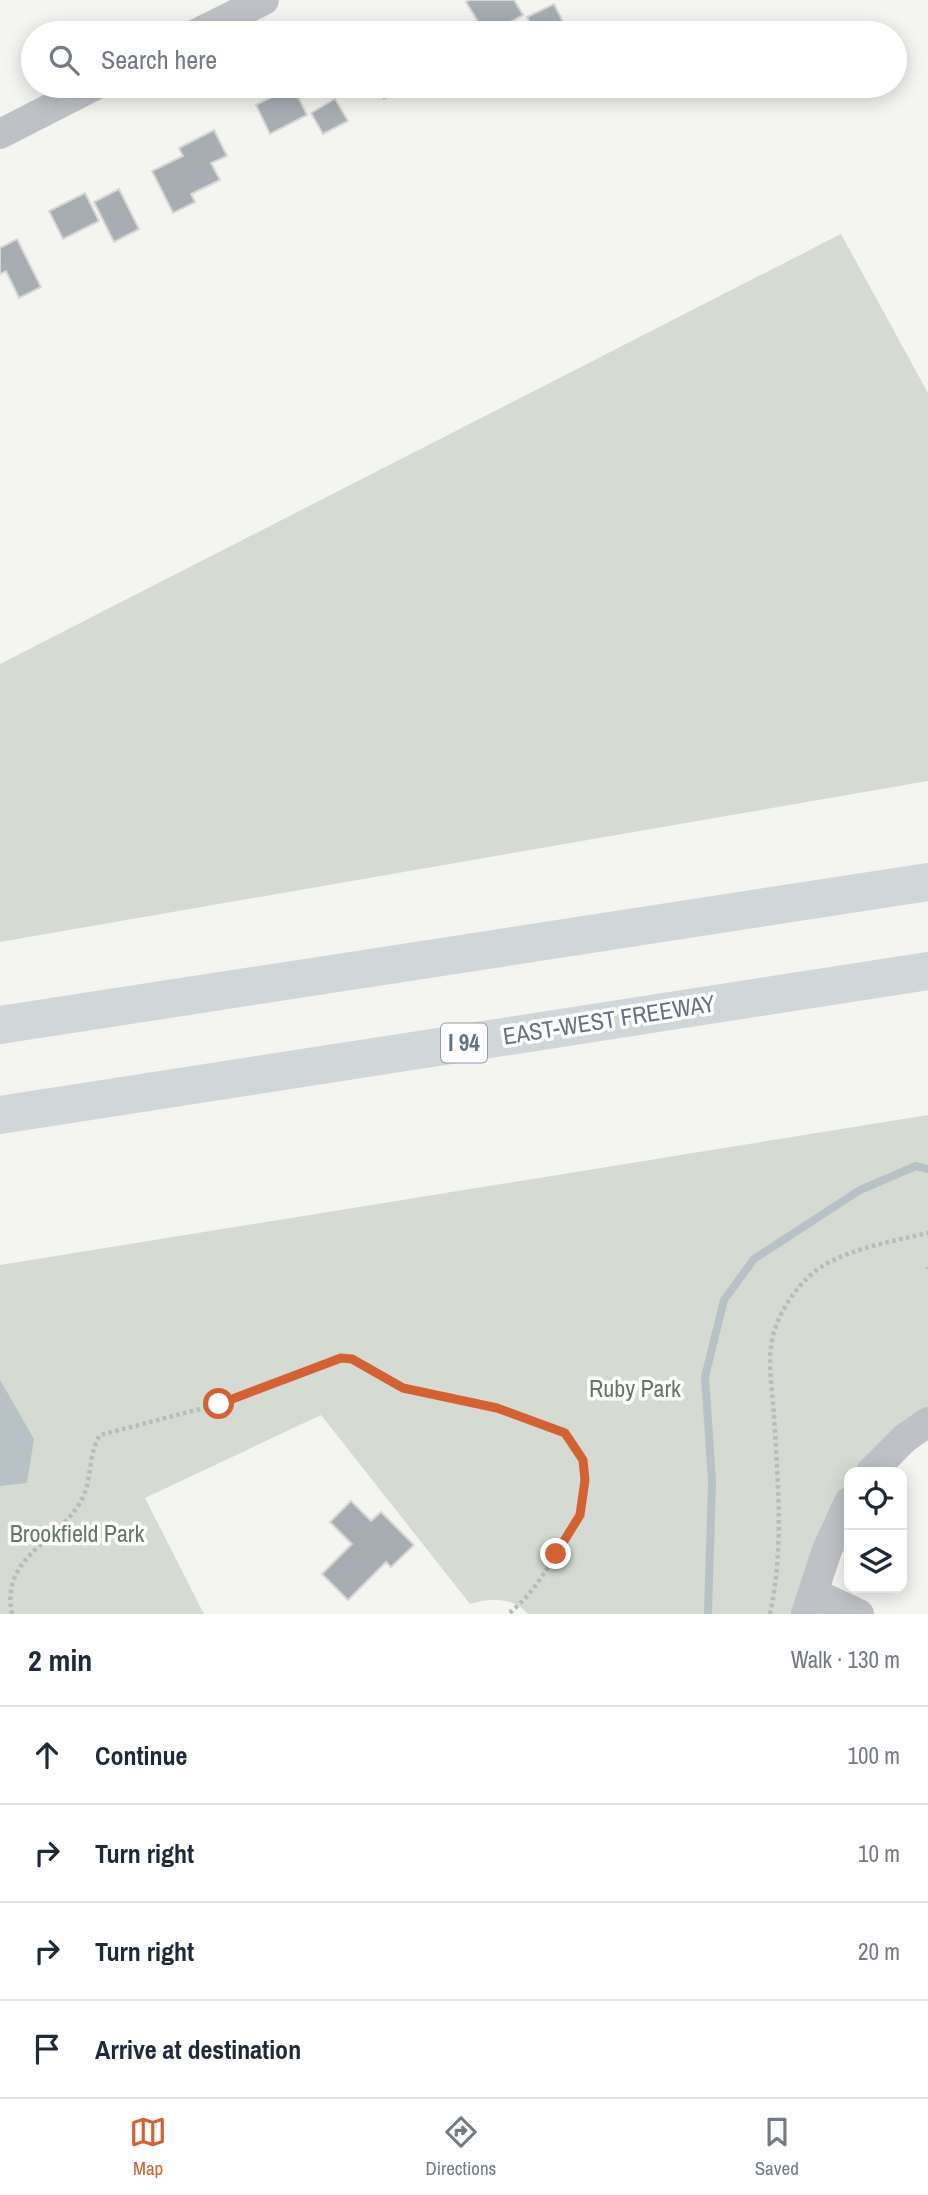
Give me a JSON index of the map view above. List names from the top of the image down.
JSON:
{
  "streets": {
    "highway": ["EAST-WEST FREEWAY", "I 94"]
  },
  "parks": ["Ruby Park", "Brookfield Park"],
  "page": {
    "search": "Search here",
    "heading": ["2 min", "Walk · 130 m"],
    "list": [
      ["Continue", "100 m"],
      ["Turn right", "10 m"],
      ["Turn right", "20 m"],
      "Arrive at destination"
    ],
    "nav": ["Map", "Directions", "Saved"]
  }
}
